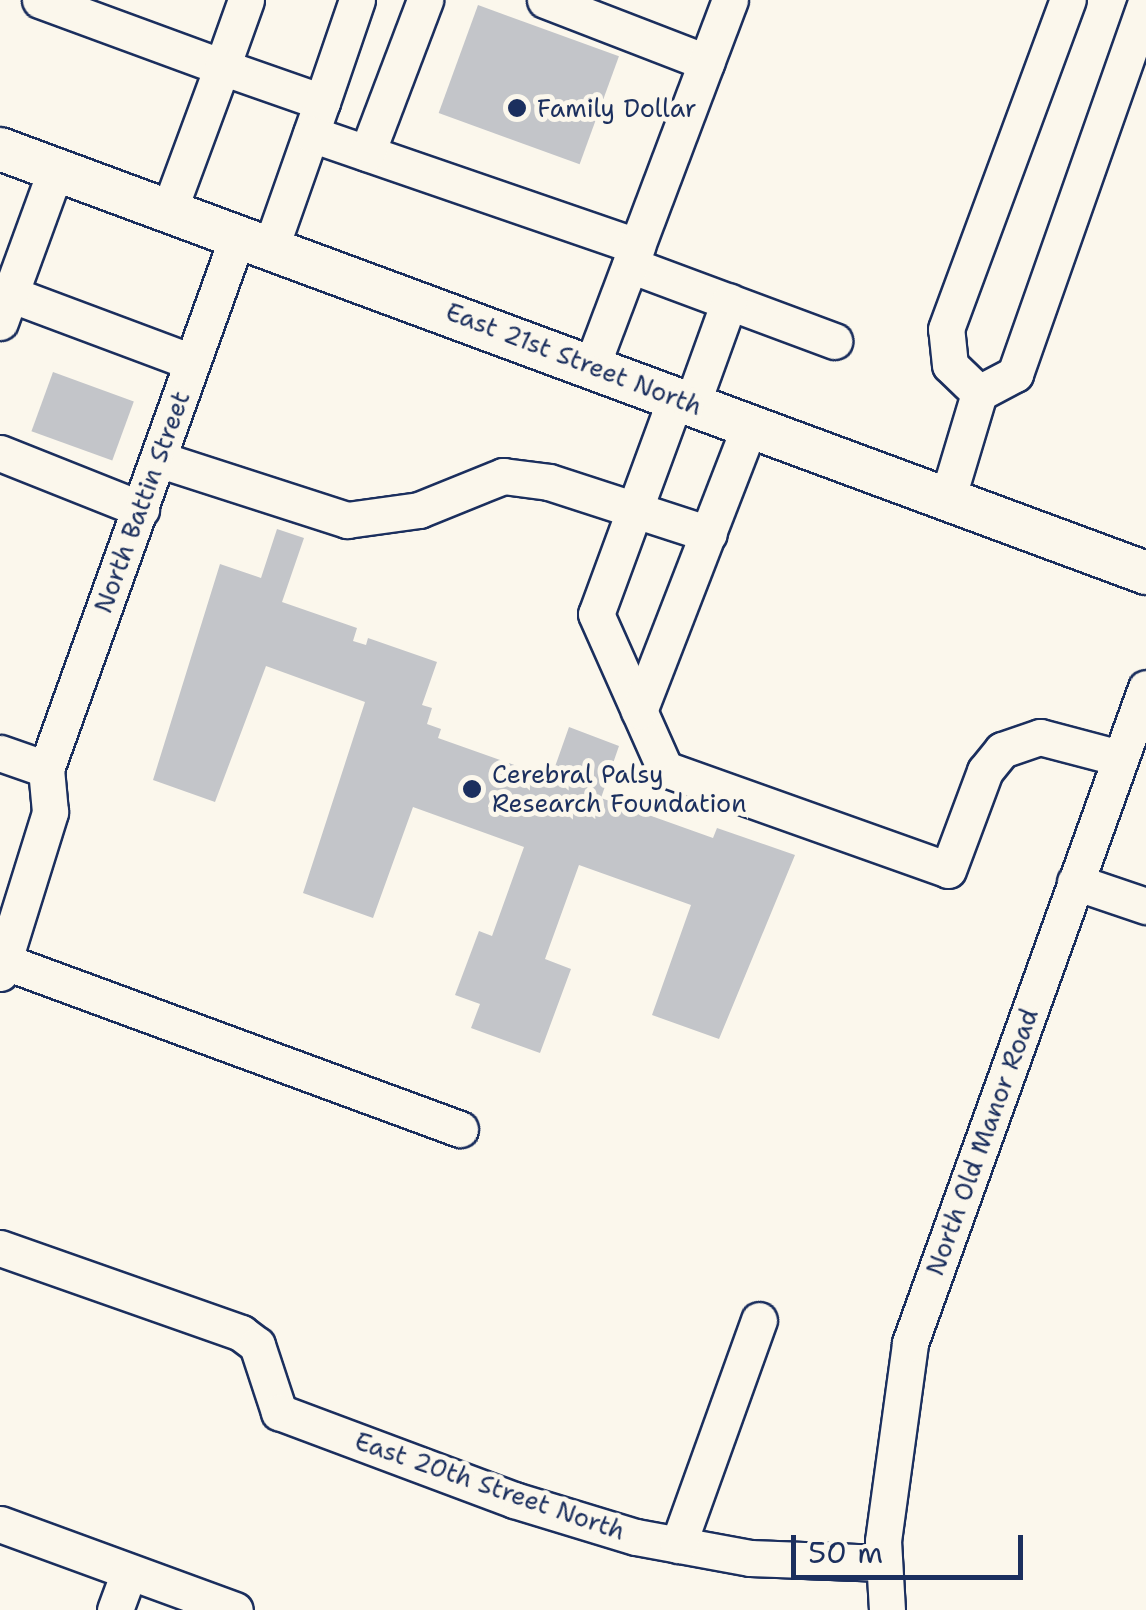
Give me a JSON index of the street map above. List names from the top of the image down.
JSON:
{
  "streets": {
    "main road": ["East 21st Street North"],
    "street": ["North Battin Street", "North Old Manor Road", "East 20th Street North"]
  },
  "crossings": [
    ["East 21st Street North", "North Battin Street"],
    ["North Old Manor Road", "East 20th Street North"]
  ],
  "places": ["Family Dollar", "Cerebral Palsy Research Foundation"],
  "scale_bar": "50 m"
}
